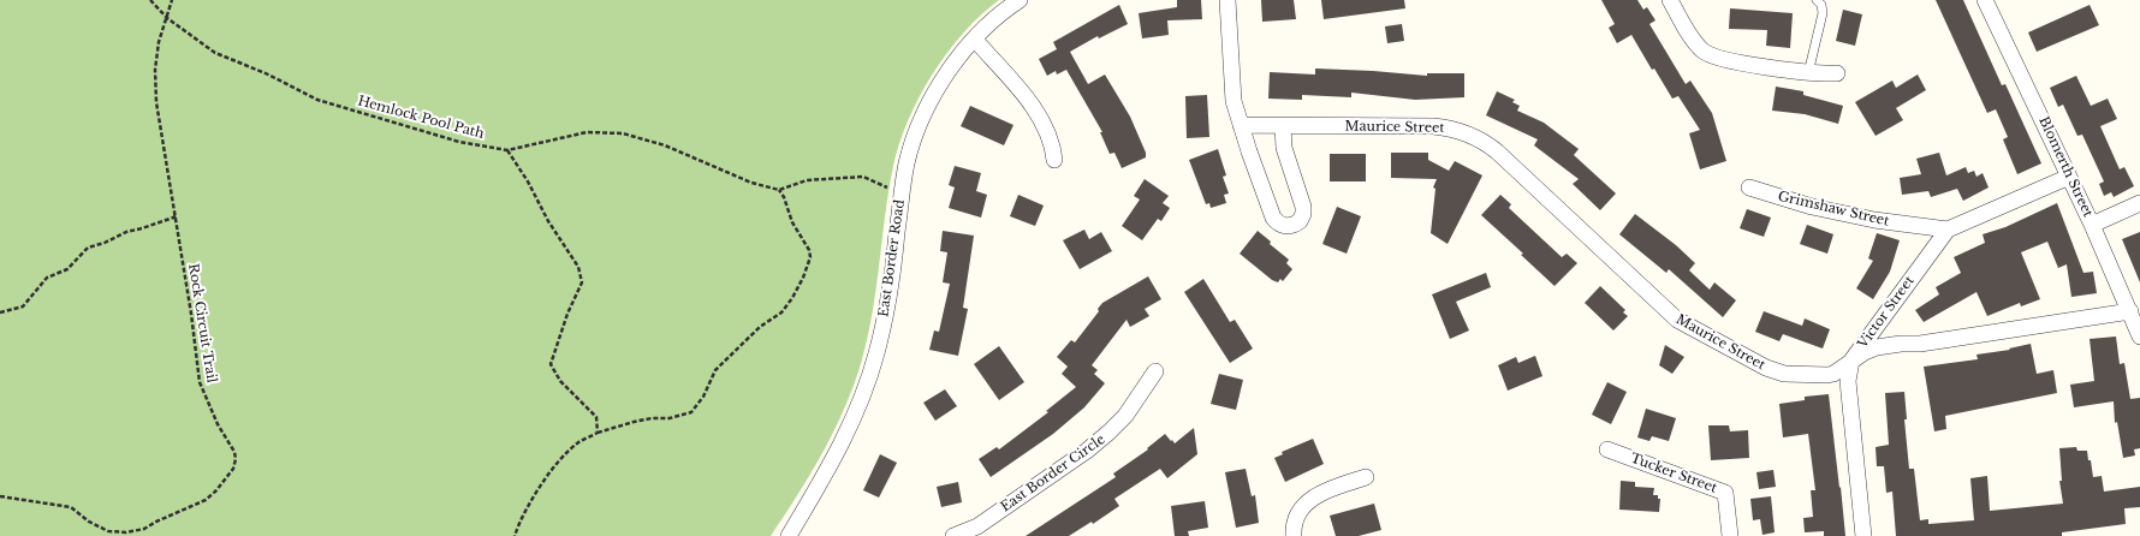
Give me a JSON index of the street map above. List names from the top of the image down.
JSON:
{
  "streets": {
    "street": [
      "Maurice Street",
      "Blomerth Street",
      "Grimshaw Street",
      "East Border Road",
      "Victor Street",
      "East Border Circle",
      "Tucker Street"
    ],
    "path": ["Hemlock Pool Path", "Rock Circuit Trail"]
  },
  "crossings": [
    ["Hemlock Pool Path", "Rock Circuit Trail"],
    ["Maurice Street", "Blomerth Street"],
    ["Maurice Street", "Victor Street"],
    ["Grimshaw Street", "Victor Street"]
  ]
}
